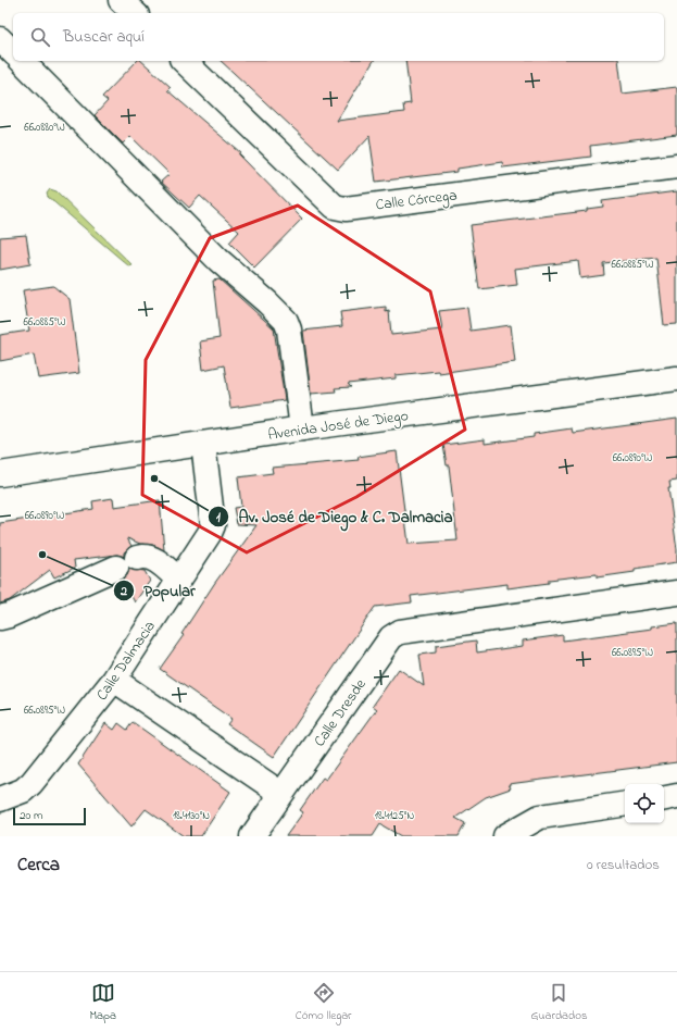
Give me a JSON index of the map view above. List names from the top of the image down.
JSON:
{
  "streets": {
    "street": [
      "Calle Córcega",
      "Avenida José de Diego",
      "Calle Dalmacia",
      "Calle Dresde"
    ]
  },
  "crossings": [
    ["Avenida José de Diego", "Calle Dalmacia"]
  ],
  "places": ["Av. José de Diego & C. Dalmacia", "Popular"],
  "scale_bar": "20 m",
  "page": {
    "search": "Buscar aquí",
    "scale": "20 m",
    "heading": ["Cerca", "0 resultados"],
    "nav": ["Mapa", "Cómo llegar", "Guardados"]
  },
  "coordinates": [
    "66.0880°W",
    "66.0885°W",
    "66.0890°W",
    "66.0895°W",
    "18.4130°N",
    "18.4125°N"
  ]
}
